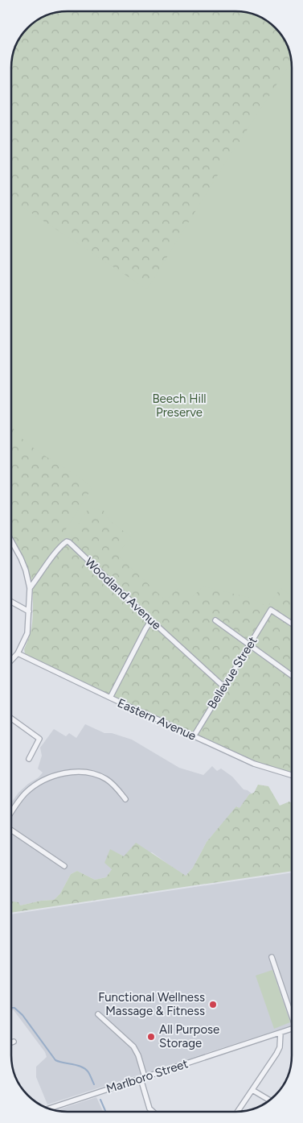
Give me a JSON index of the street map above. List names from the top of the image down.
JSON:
{
  "streets": {
    "street": [
      "Woodland Avenue",
      "Bellevue Street",
      "Eastern Avenue",
      "Marlboro Street"
    ]
  },
  "crossings": [
    ["Woodland Avenue", "Bellevue Street"],
    ["Bellevue Street", "Eastern Avenue"]
  ],
  "parks": ["Beech Hill Preserve"],
  "places": ["Functional Wellness Massage & Fitness", "All Purpose Storage"]
}
